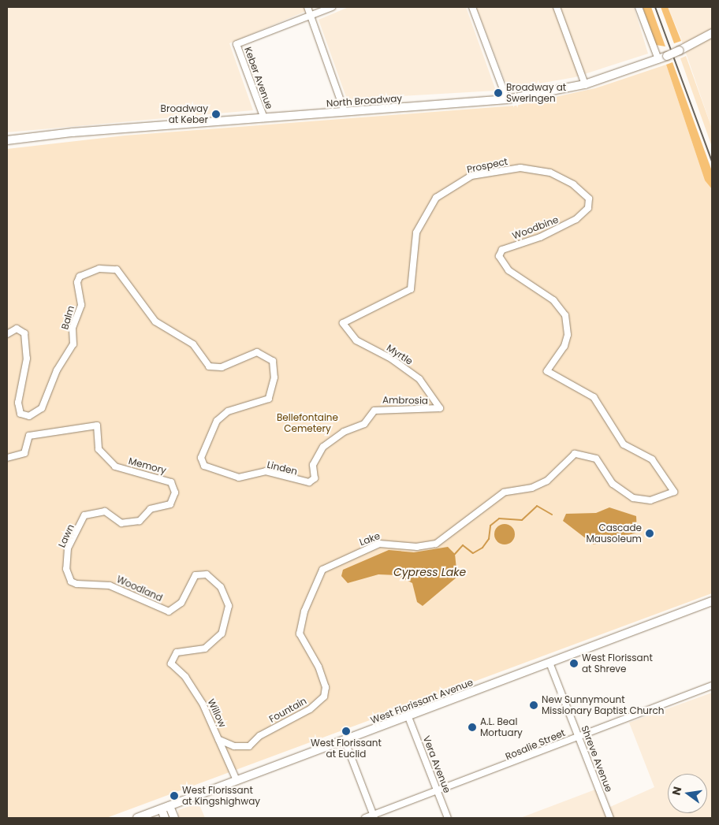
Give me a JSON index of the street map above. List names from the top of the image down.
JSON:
{
  "streets": {
    "main road": ["North Broadway", "West Florissant Avenue"],
    "street": [
      "Keber Avenue",
      "Prospect",
      "Woodbine",
      "Balm",
      "Myrtle",
      "Ambrosia",
      "Memory",
      "Linden",
      "Lawn",
      "Lake",
      "Woodland",
      "Fountain",
      "Willow",
      "Rosalie Street",
      "Shreve Avenue",
      "Vera Avenue"
    ]
  },
  "crossings": [
    ["Keber Avenue", "North Broadway"],
    ["Prospect", "Woodbine"],
    ["Prospect", "Myrtle"],
    ["Woodbine", "Lake"],
    ["Balm", "Linden"],
    ["Myrtle", "Ambrosia"],
    ["Ambrosia", "Linden"],
    ["Memory", "Lawn"],
    ["Lawn", "Woodland"],
    ["Lake", "Fountain"],
    ["Woodland", "Willow"],
    ["West Florissant Avenue", "Willow"],
    ["West Florissant Avenue", "Shreve Avenue"],
    ["West Florissant Avenue", "Vera Avenue"],
    ["Fountain", "Willow"],
    ["Rosalie Street", "Shreve Avenue"],
    ["Rosalie Street", "Vera Avenue"]
  ],
  "water": ["Cypress Lake"],
  "parks": ["Bellefontaine Cemetery"],
  "places": [
    "Broadway at Sweringen",
    "Broadway at Keber",
    "Cascade Mausoleum",
    "West Florissant at Shreve",
    "New Sunnymount Missionary Baptist Church",
    "A.L. Beal Mortuary",
    "West Florissant at Euclid",
    "West Florissant at Kingshighway"
  ],
  "north": "left"
}
